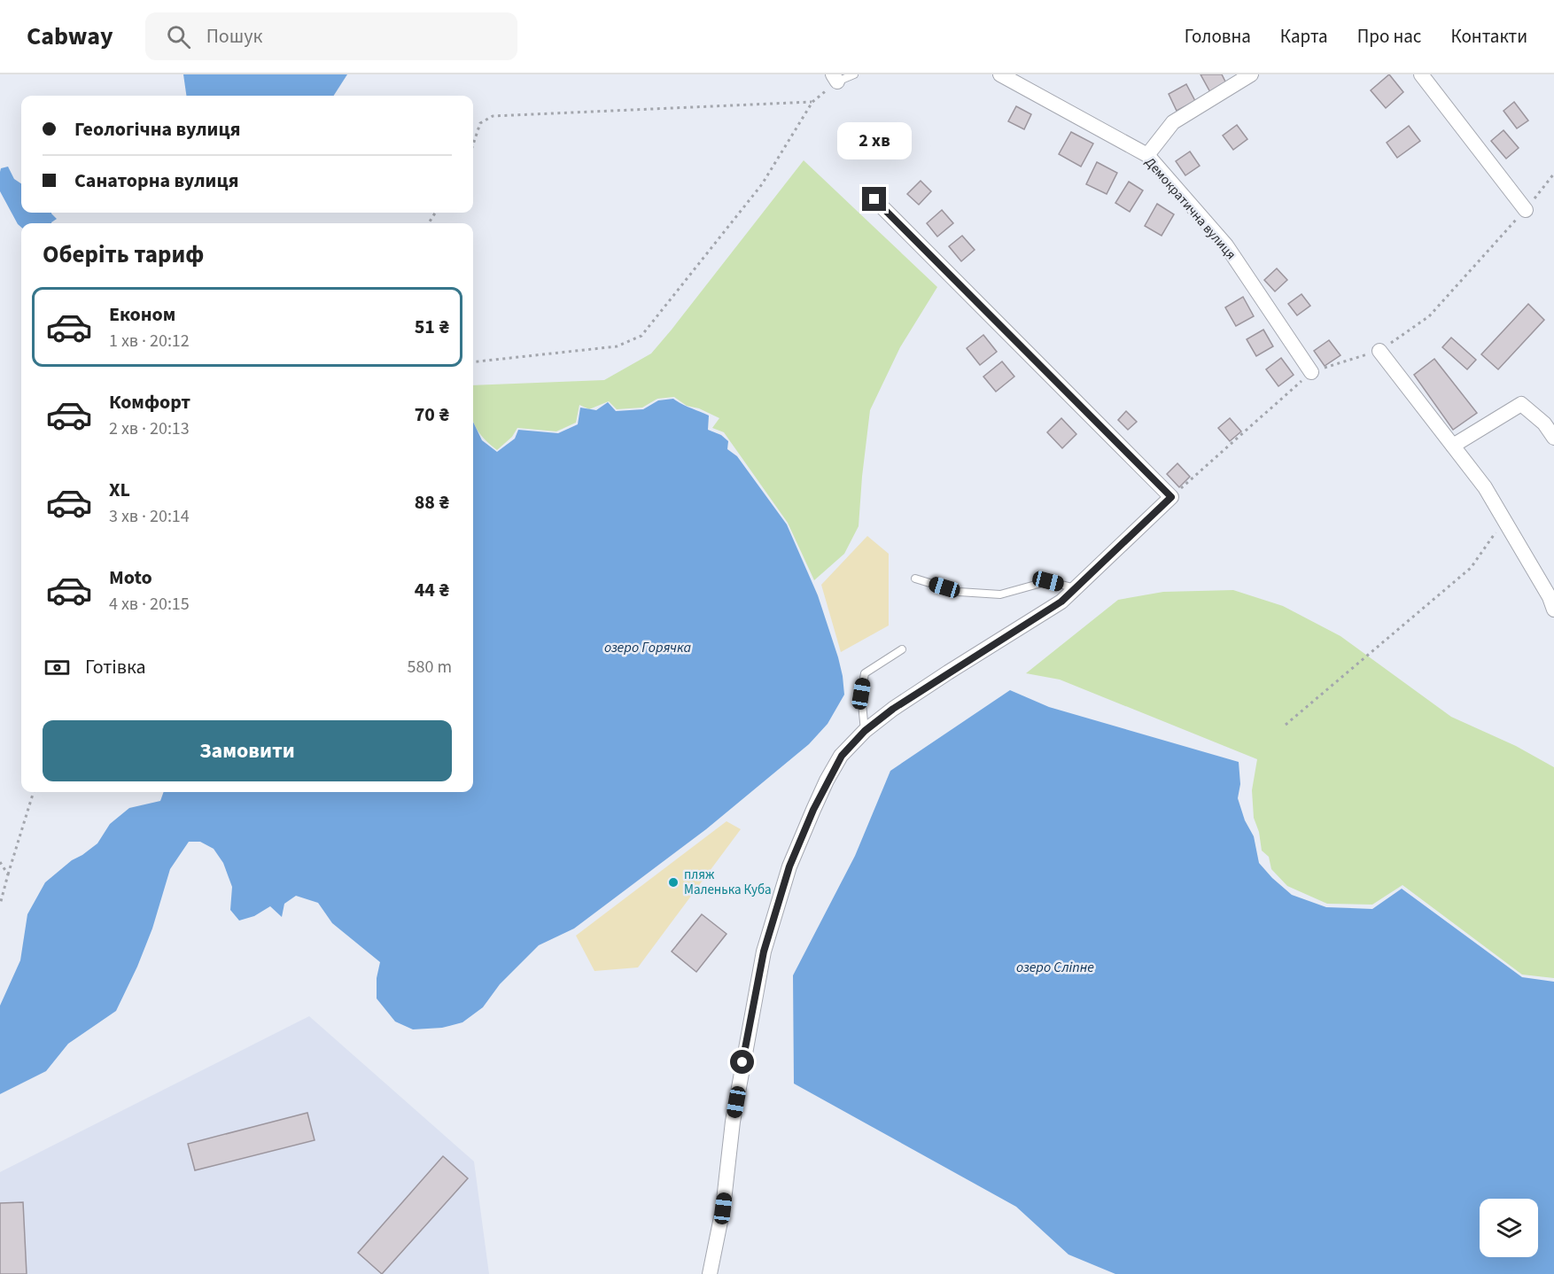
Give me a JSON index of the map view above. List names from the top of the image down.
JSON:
{
  "streets": {
    "street": ["Демократична вулиця"]
  },
  "water": ["озеро Горячка", "озеро Сліпне"],
  "places": ["пляж Маленька Куба"],
  "page": {
    "header": "Cabway",
    "search": "Пошук",
    "nav": [
      "Головна",
      "Карта",
      "Про нас",
      "Контакти"
    ],
    "banner": ["Геологічна вулиця", "Санаторна вулиця"],
    "bubble": "2 хв",
    "heading": "Оберіть тариф",
    "list": [
      {
        "name": "Економ",
        "note": "1 хв · 20:12",
        "value": "51 ₴"
      },
      {
        "name": "Комфорт",
        "note": "2 хв · 20:13",
        "value": "70 ₴"
      },
      {
        "name": "XL",
        "note": "3 хв · 20:14",
        "value": "88 ₴"
      },
      {
        "name": "Moto",
        "note": "4 хв · 20:15",
        "value": "44 ₴"
      }
    ],
    "pay": ["Готівка", "580 m"],
    "buttons": "Замовити"
  }
}
